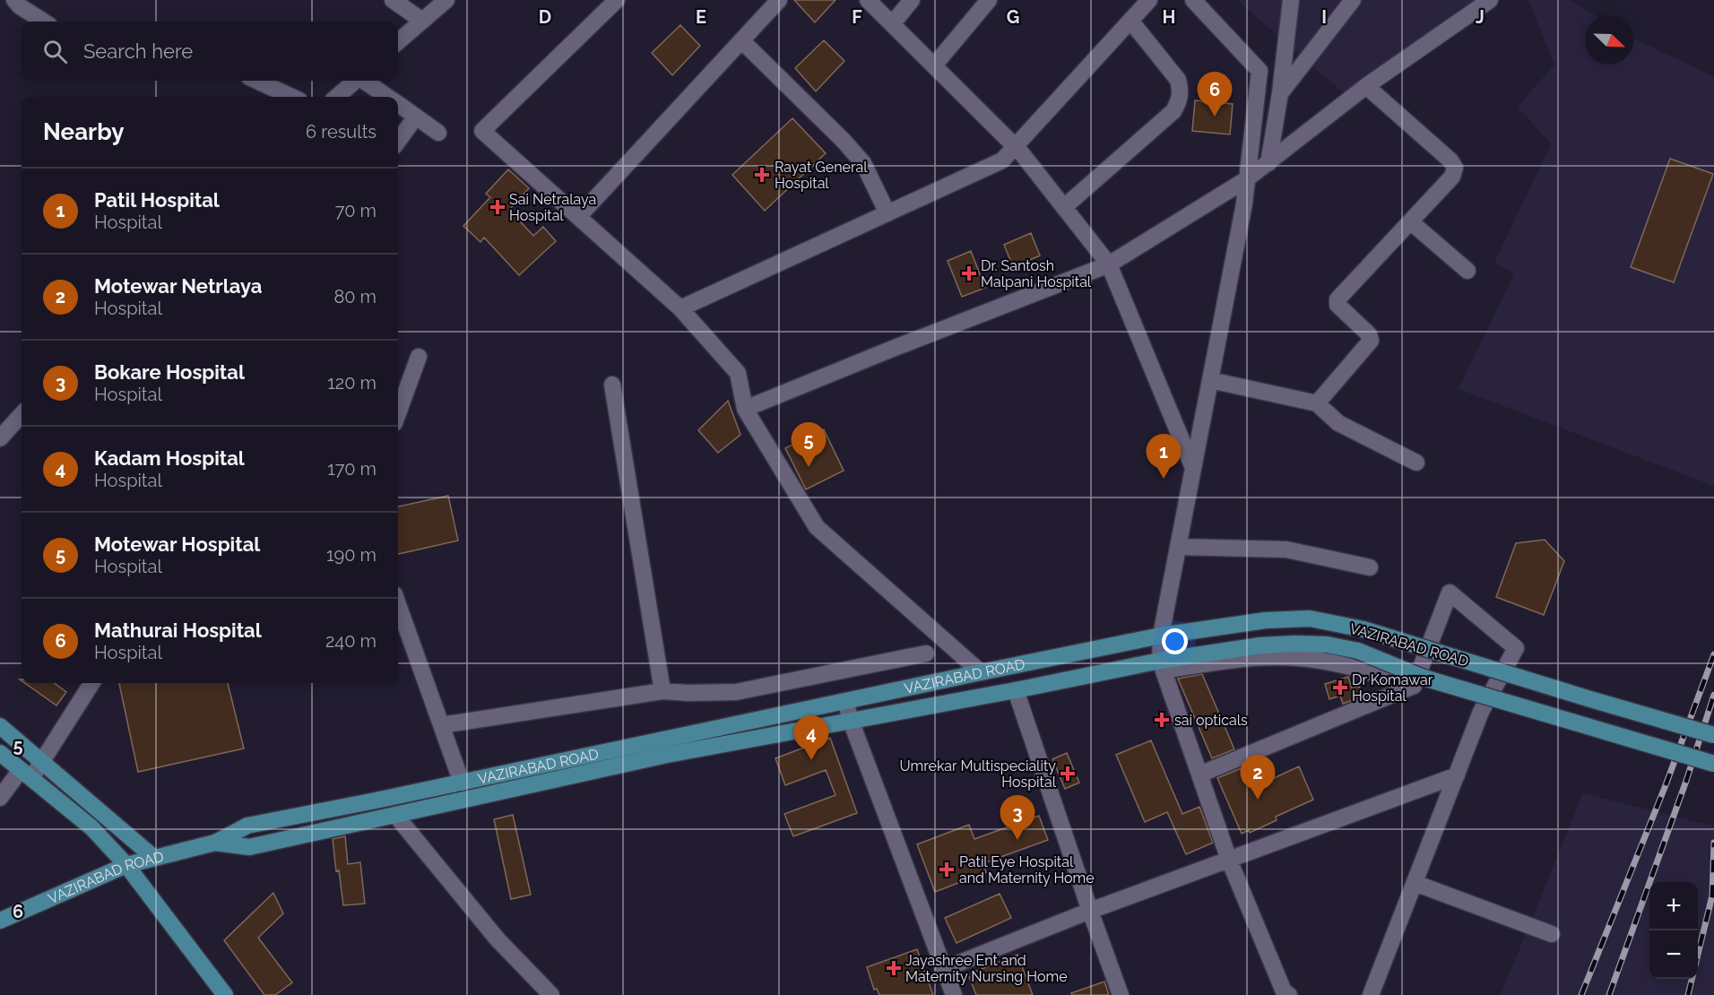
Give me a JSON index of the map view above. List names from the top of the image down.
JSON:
{
  "streets": {
    "main road": ["VAZIRABAD ROAD"]
  },
  "places": {
    "health": [
      "Rayat General Hospital",
      "Sai Netralaya Hospital",
      "Dr. Santosh Malpani Hospital",
      "Dr Komawar Hospital",
      "sai opticals",
      "Umrekar Multispeciality Hospital",
      "Patil Eye Hospital and Maternity Home",
      "Jayashree Ent and Maternity Nursing Home"
    ]
  },
  "north": "bottom right",
  "page": {
    "search": "Search here",
    "pins": [
      "6",
      "5",
      "1",
      "4",
      "2",
      "3"
    ],
    "heading": ["Nearby", "6 results"],
    "list": [
      {
        "mark": "1",
        "name": "Patil Hospital",
        "note": "Hospital",
        "value": "70 m"
      },
      {
        "mark": "2",
        "name": "Motewar Netrlaya",
        "note": "Hospital",
        "value": "80 m"
      },
      {
        "mark": "3",
        "name": "Bokare Hospital",
        "note": "Hospital",
        "value": "120 m"
      },
      {
        "mark": "4",
        "name": "Kadam Hospital",
        "note": "Hospital",
        "value": "170 m"
      },
      {
        "mark": "5",
        "name": "Motewar Hospital",
        "note": "Hospital",
        "value": "190 m"
      },
      {
        "mark": "6",
        "name": "Mathurai Hospital",
        "note": "Hospital",
        "value": "240 m"
      }
    ],
    "map_buttons": ["+", "−"]
  },
  "grid": {
    "columns": [
      "D",
      "E",
      "F",
      "G",
      "H",
      "I",
      "J"
    ],
    "rows": ["5", "6"]
  }
}
